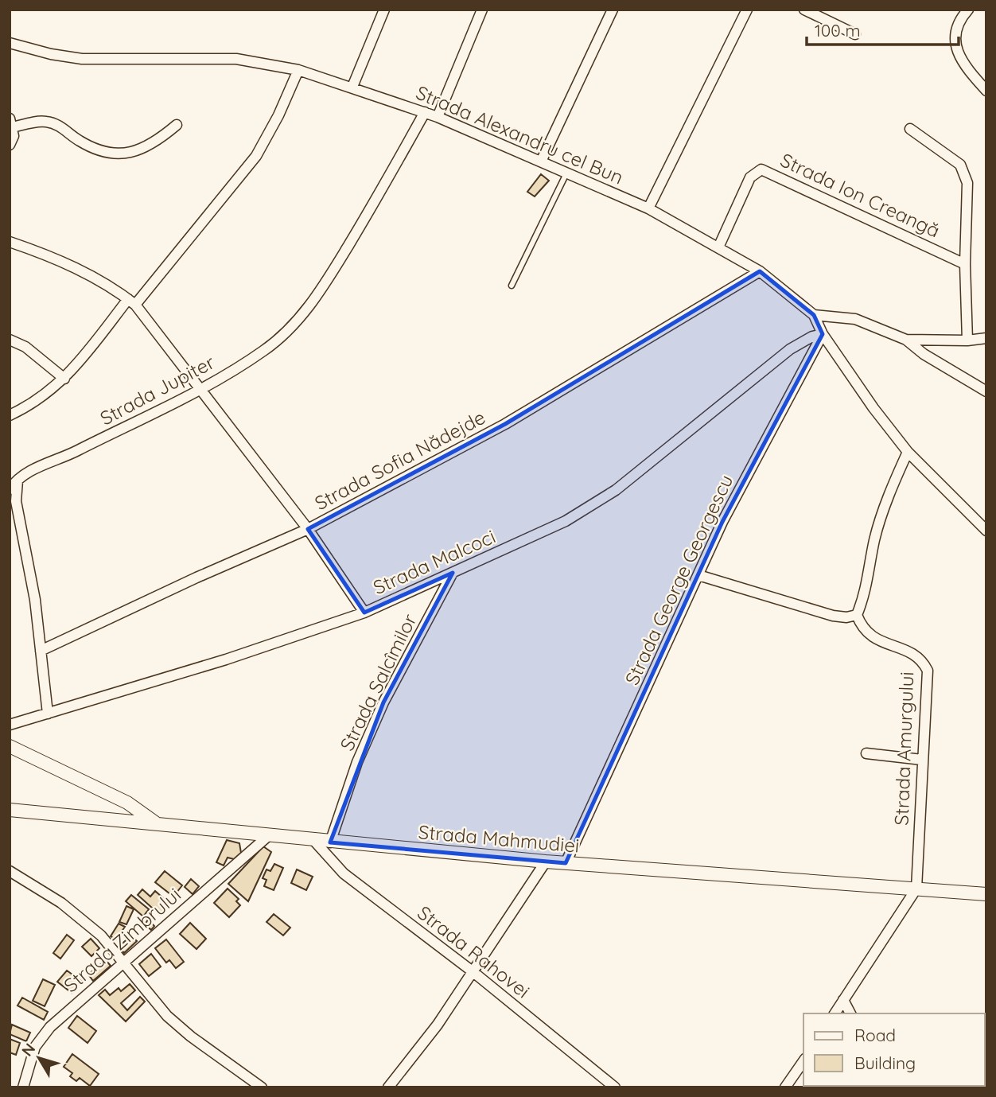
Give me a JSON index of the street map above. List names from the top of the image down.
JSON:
{
  "streets": {
    "main road": ["Strada Mahmudiei"],
    "street": [
      "Strada Alexandru cel Bun",
      "Strada Ion Creangă",
      "Strada Jupiter",
      "Strada Sofia Nădejde",
      "Strada Malcoci",
      "Strada George Georgescu",
      "Strada Salcîmilor",
      "Strada Amurgului",
      "Strada Zimbrului",
      "Strada Rahovei"
    ]
  },
  "crossings": [
    ["Strada Alexandru cel Bun", "Strada Ion Creangă"],
    ["Strada Alexandru cel Bun", "Strada Jupiter"],
    ["Strada Alexandru cel Bun", "Strada Sofia Nădejde"],
    ["Strada Malcoci", "Strada George Georgescu"],
    ["Strada Malcoci", "Strada Salcîmilor"],
    ["Strada George Georgescu", "Strada Mahmudiei"],
    ["Strada Salcîmilor", "Strada Mahmudiei"],
    ["Strada Amurgului", "Strada Mahmudiei"],
    ["Strada Mahmudiei", "Strada Zimbrului"],
    ["Strada Mahmudiei", "Strada Rahovei"]
  ],
  "legend": ["Road", "Building"],
  "scale_bar": "100 m",
  "north": "top left"
}
